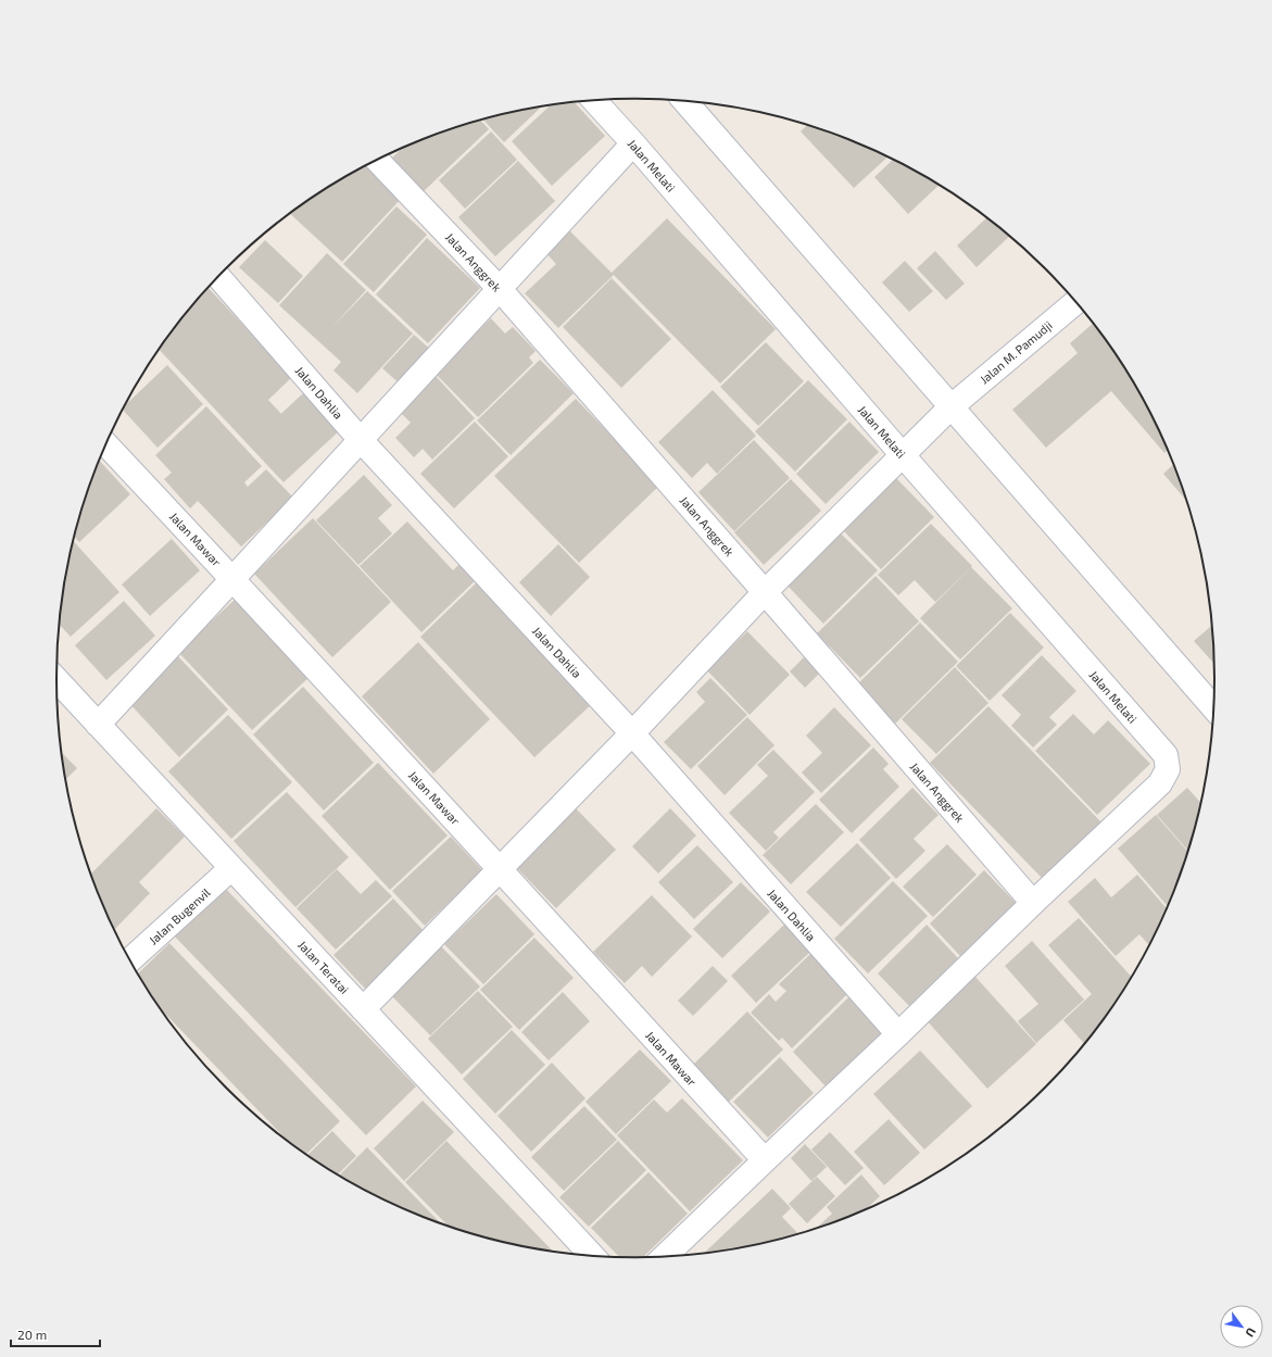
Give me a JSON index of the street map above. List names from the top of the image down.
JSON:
{
  "streets": {
    "street": [
      "Jalan Melati",
      "Jalan Anggrek",
      "Jalan M. Pamudji",
      "Jalan Dahlia",
      "Jalan Mawar",
      "Jalan Bugenvil",
      "Jalan Teratai"
    ]
  },
  "crossings": [
    ["Jalan Melati", "Jalan Anggrek"],
    ["Jalan Melati", "Jalan M. Pamudji"],
    ["Jalan Anggrek", "Jalan M. Pamudji"],
    ["Jalan M. Pamudji", "Jalan Dahlia"],
    ["Jalan M. Pamudji", "Jalan Mawar"],
    ["Jalan M. Pamudji", "Jalan Teratai"],
    ["Jalan Bugenvil", "Jalan Teratai"]
  ],
  "scale_bar": "20 m",
  "north": "bottom right"
}
